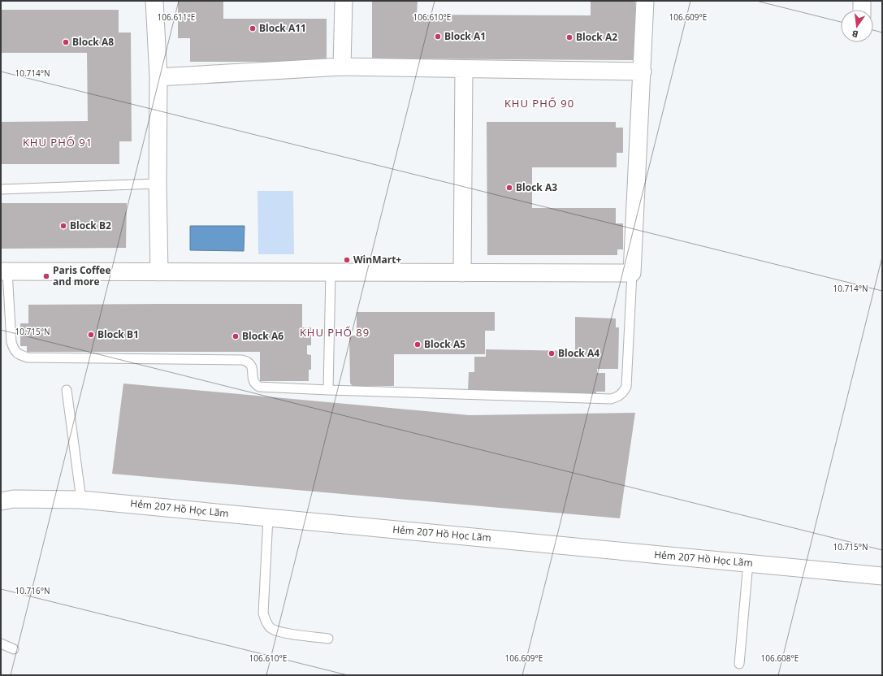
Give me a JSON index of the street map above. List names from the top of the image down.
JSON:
{
  "streets": {
    "street": ["Hẻm 207 Hồ Học Lãm"]
  },
  "districts": ["KHU PHỐ 90", "KHU PHỐ 91", "KHU PHỐ 89"],
  "places": [
    "Block A11",
    "Block A1",
    "Block A2",
    "Block A8",
    "Block A3",
    "Block B2",
    "WinMart+",
    "Paris Coffee and more",
    "Block B1",
    "Block A6",
    "Block A5",
    "Block A4"
  ],
  "north": "bottom",
  "coordinates": [
    "106.611°E",
    "106.610°E",
    "106.609°E",
    "10.714°N",
    "10.715°N",
    "10.716°N",
    "106.608°E"
  ]
}
